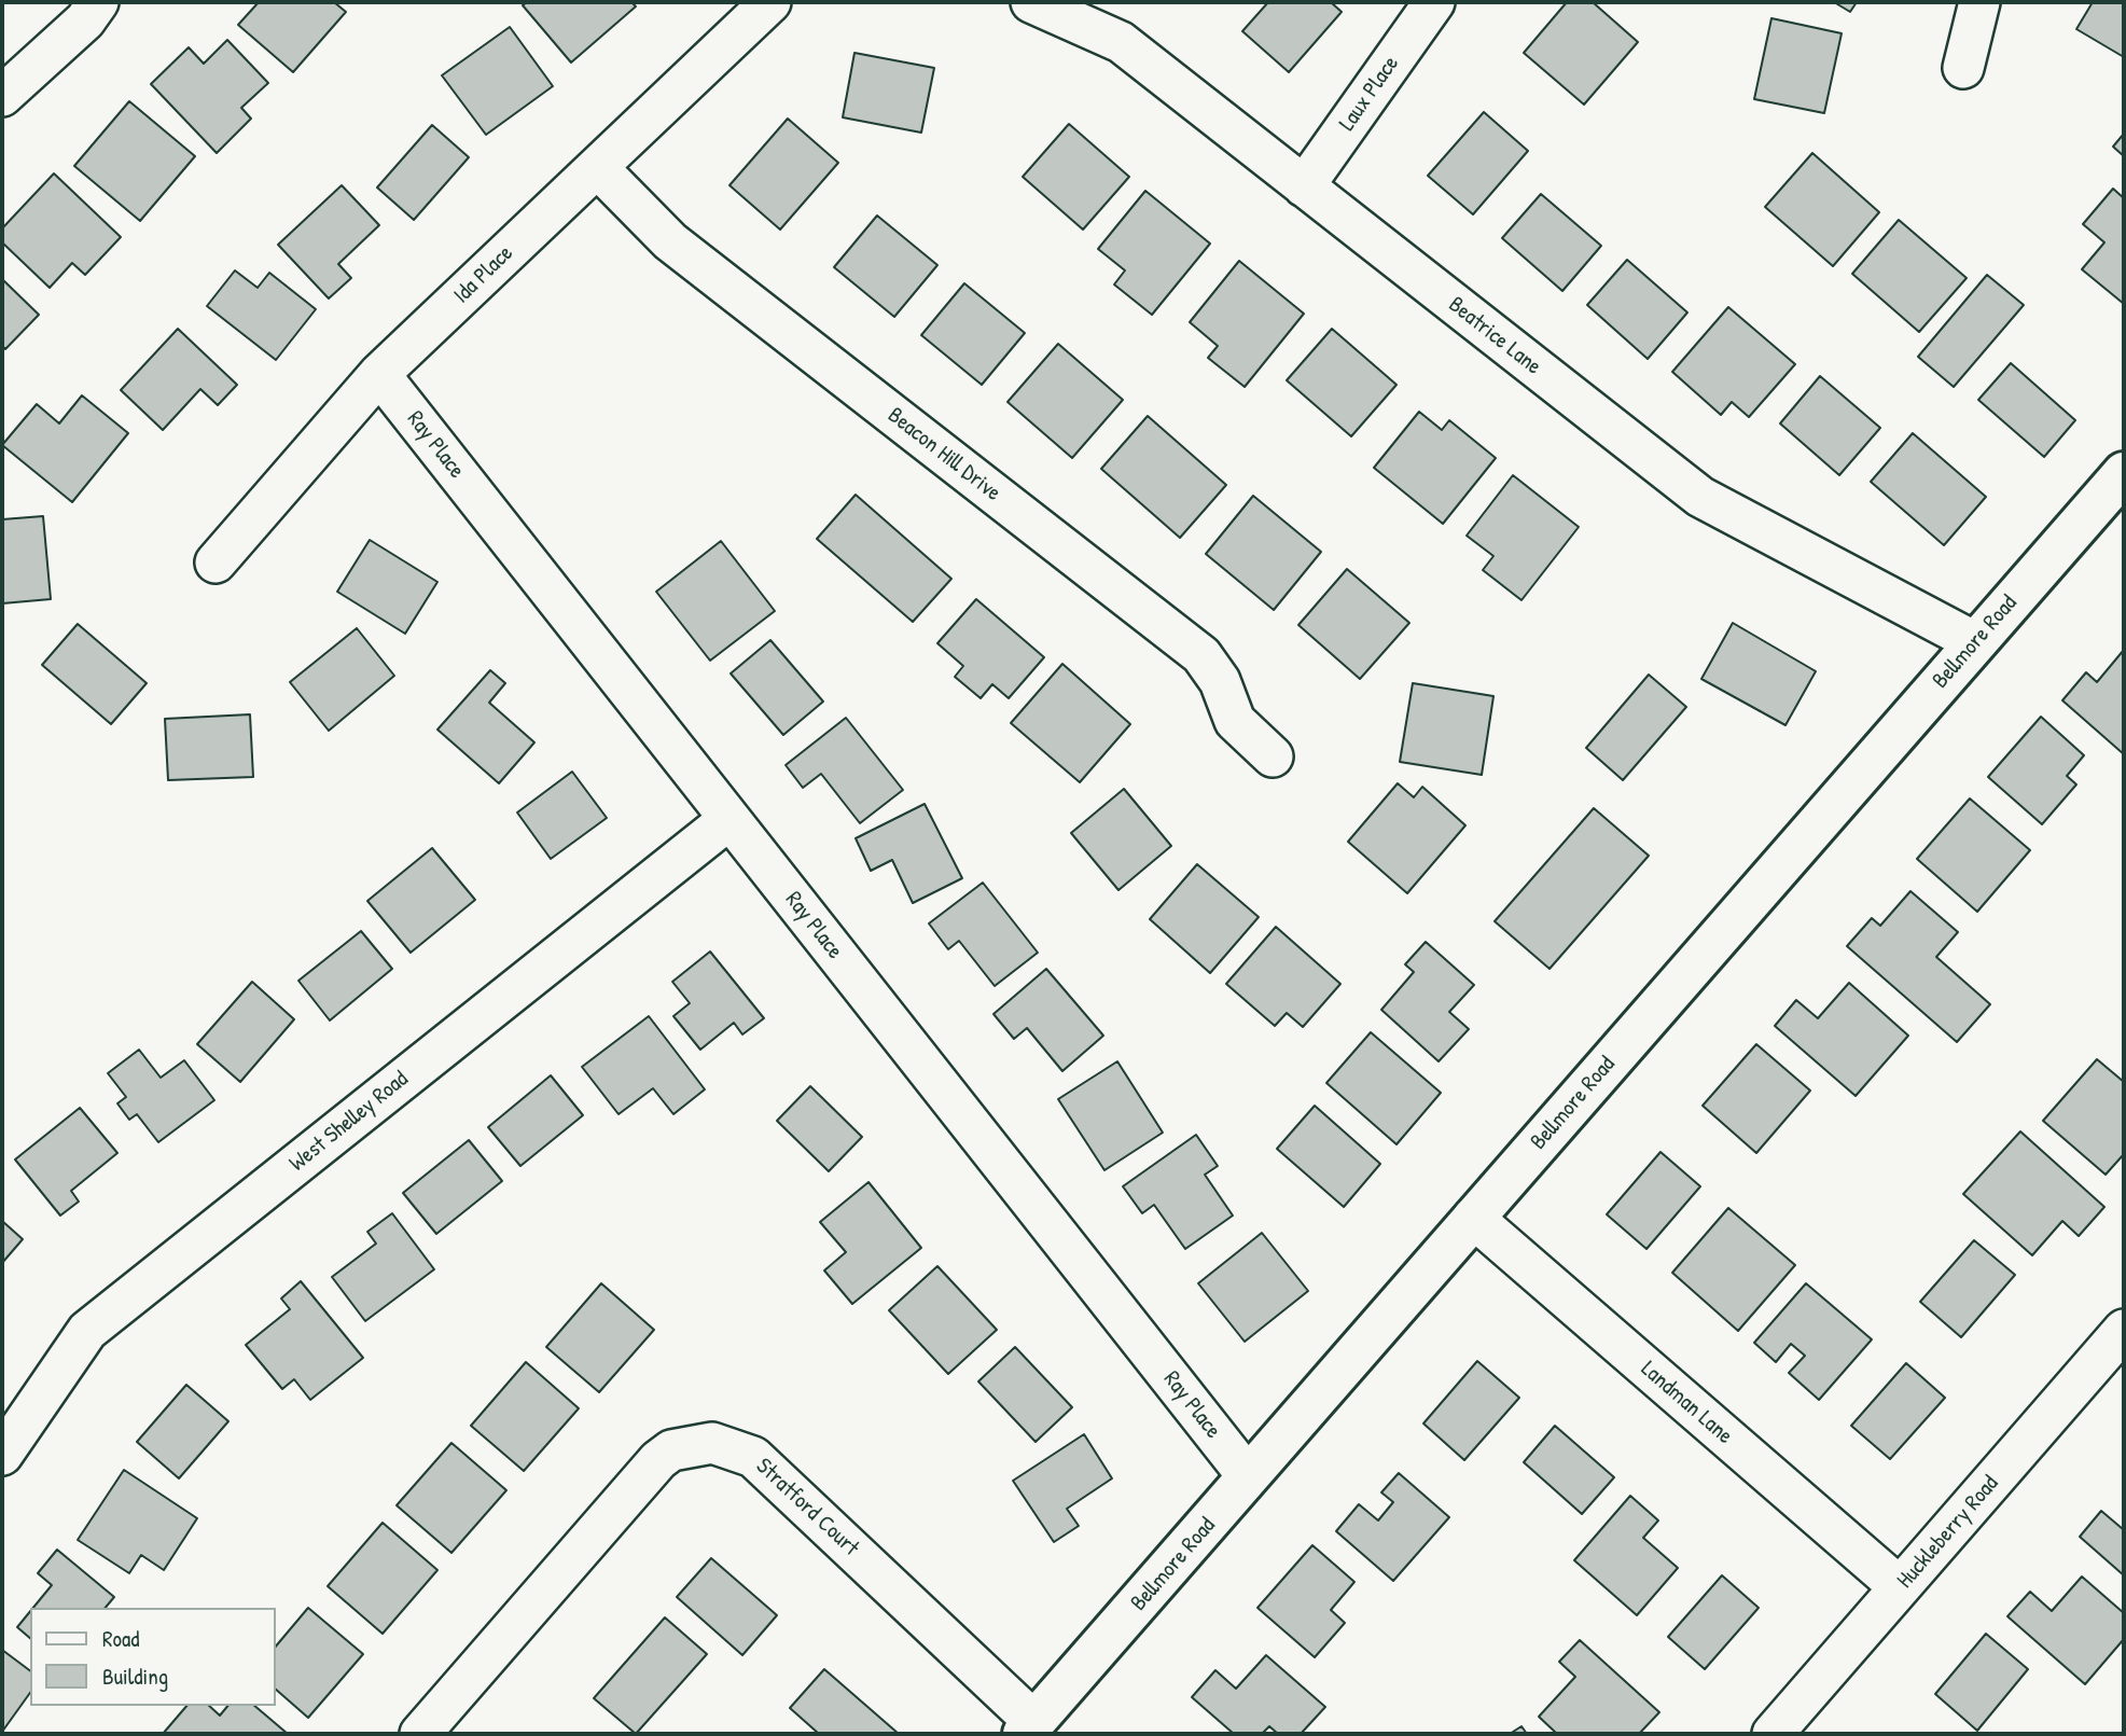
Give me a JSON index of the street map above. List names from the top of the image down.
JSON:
{
  "streets": {
    "main road": ["Bellmore Road"],
    "street": [
      "Laux Place",
      "Ida Place",
      "Beatrice Lane",
      "Ray Place",
      "Beacon Hill Drive",
      "West Shelley Road",
      "Landman Lane",
      "Stratford Court",
      "Huckleberry Road"
    ]
  },
  "crossings": [
    ["Laux Place", "Beatrice Lane"],
    ["Ida Place", "Ray Place"],
    ["Ida Place", "Beacon Hill Drive"],
    ["Beatrice Lane", "Bellmore Road"],
    ["Ray Place", "Bellmore Road"],
    ["Ray Place", "West Shelley Road"],
    ["Bellmore Road", "Landman Lane"],
    ["Bellmore Road", "Stratford Court"],
    ["Landman Lane", "Huckleberry Road"]
  ],
  "legend": ["Road", "Building"]
}
